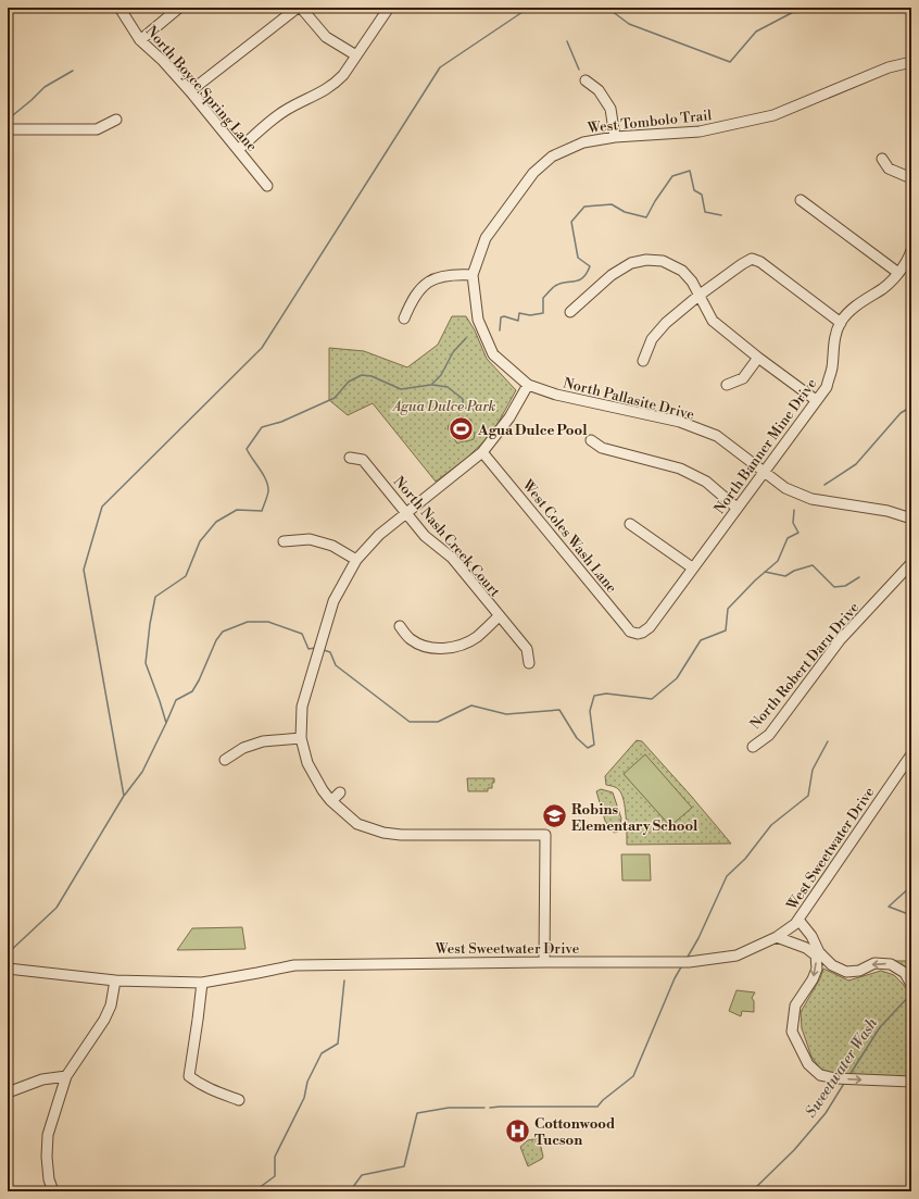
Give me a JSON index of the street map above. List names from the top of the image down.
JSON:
{
  "streets": {
    "street": [
      "North Boyce Spring Lane",
      "West Tombolo Trail",
      "North Pallasite Drive",
      "North Banner Mine Drive",
      "North Nash Creek Court",
      "West Coles Wash Lane",
      "North Robert Daru Drive",
      "West Sweetwater Drive"
    ]
  },
  "crossings": [
    ["West Tombolo Trail", "North Pallasite Drive"],
    ["North Pallasite Drive", "North Banner Mine Drive"],
    ["North Banner Mine Drive", "West Coles Wash Lane"]
  ],
  "water": ["Sweetwater Wash"],
  "parks": ["Agua Dulce Park"],
  "places": {
    "sports": ["Agua Dulce Pool"],
    "school or university": ["Robins Elementary School"],
    "hospital": ["Cottonwood Tucson"]
  }
}
